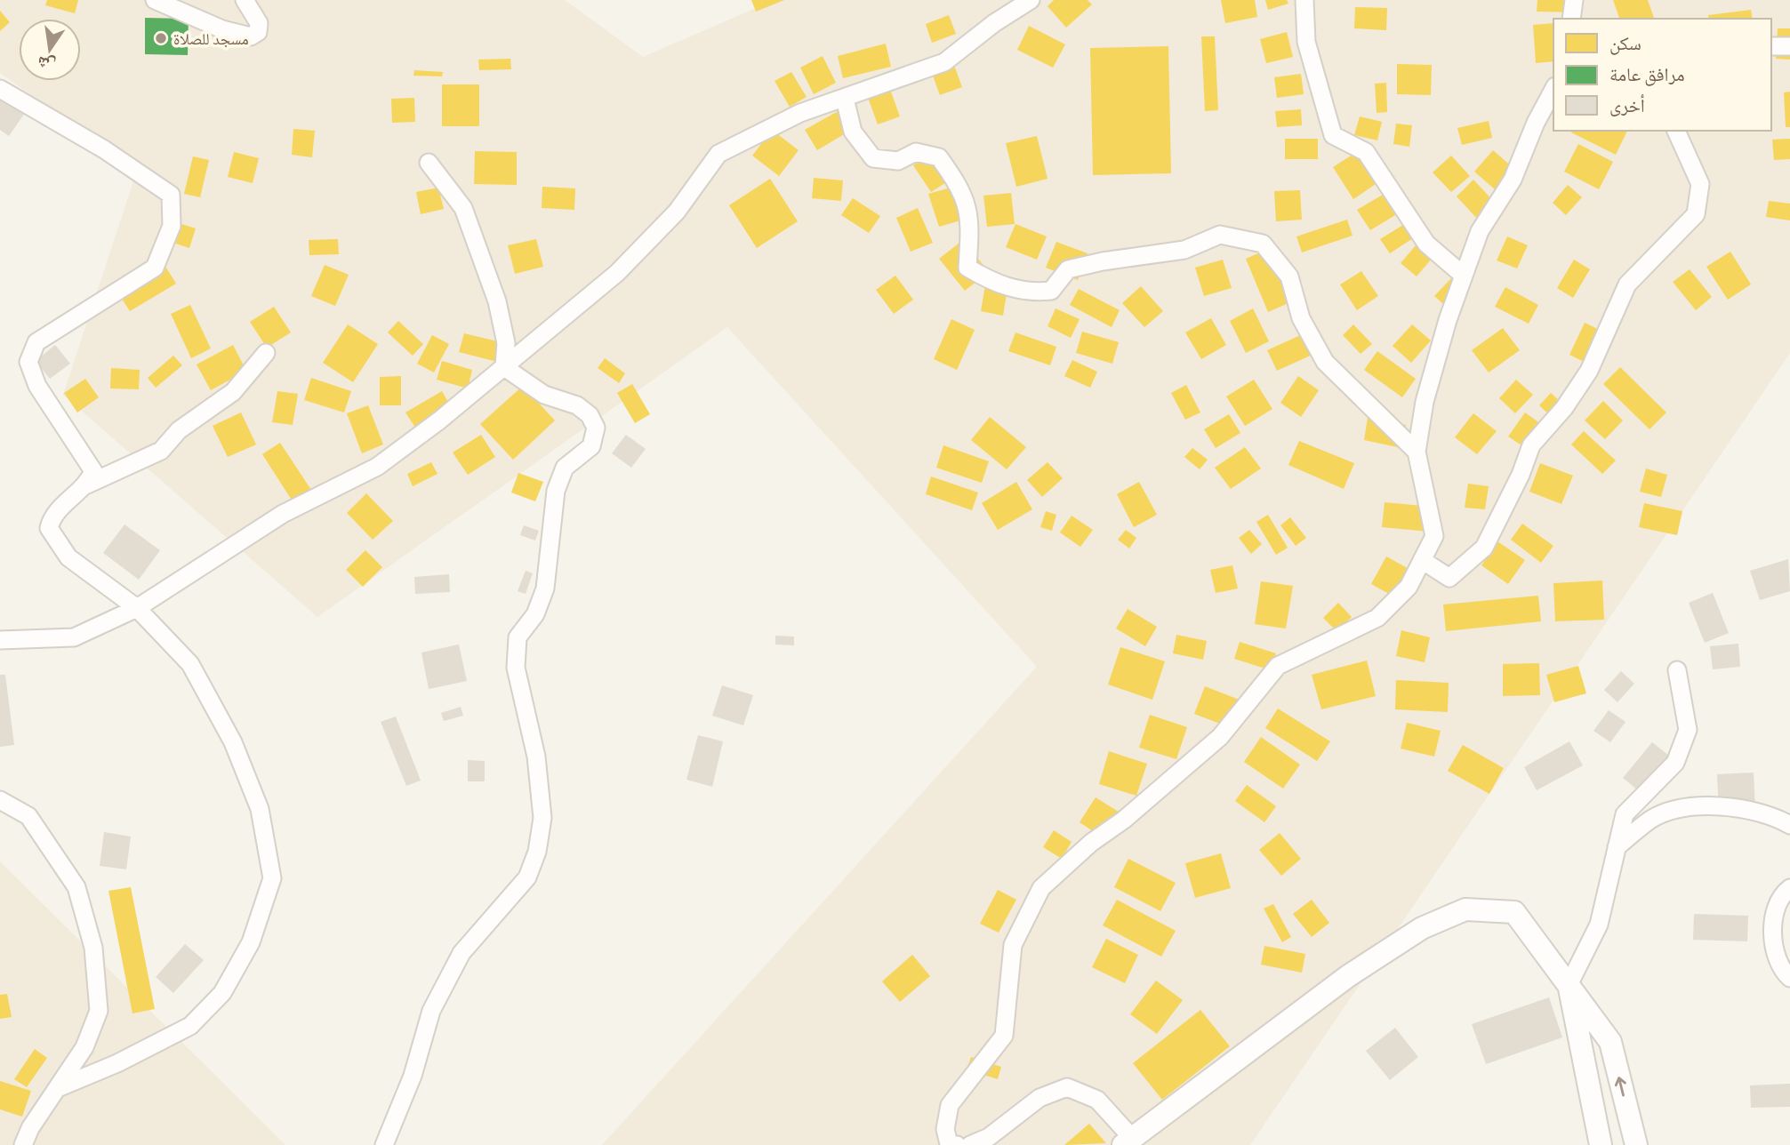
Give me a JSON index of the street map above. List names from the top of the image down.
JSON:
{
  "places": ["مسجد للصلاة"],
  "legend": ["سكن", "مرافق عامة", "أخرى"],
  "north": "bottom"
}
